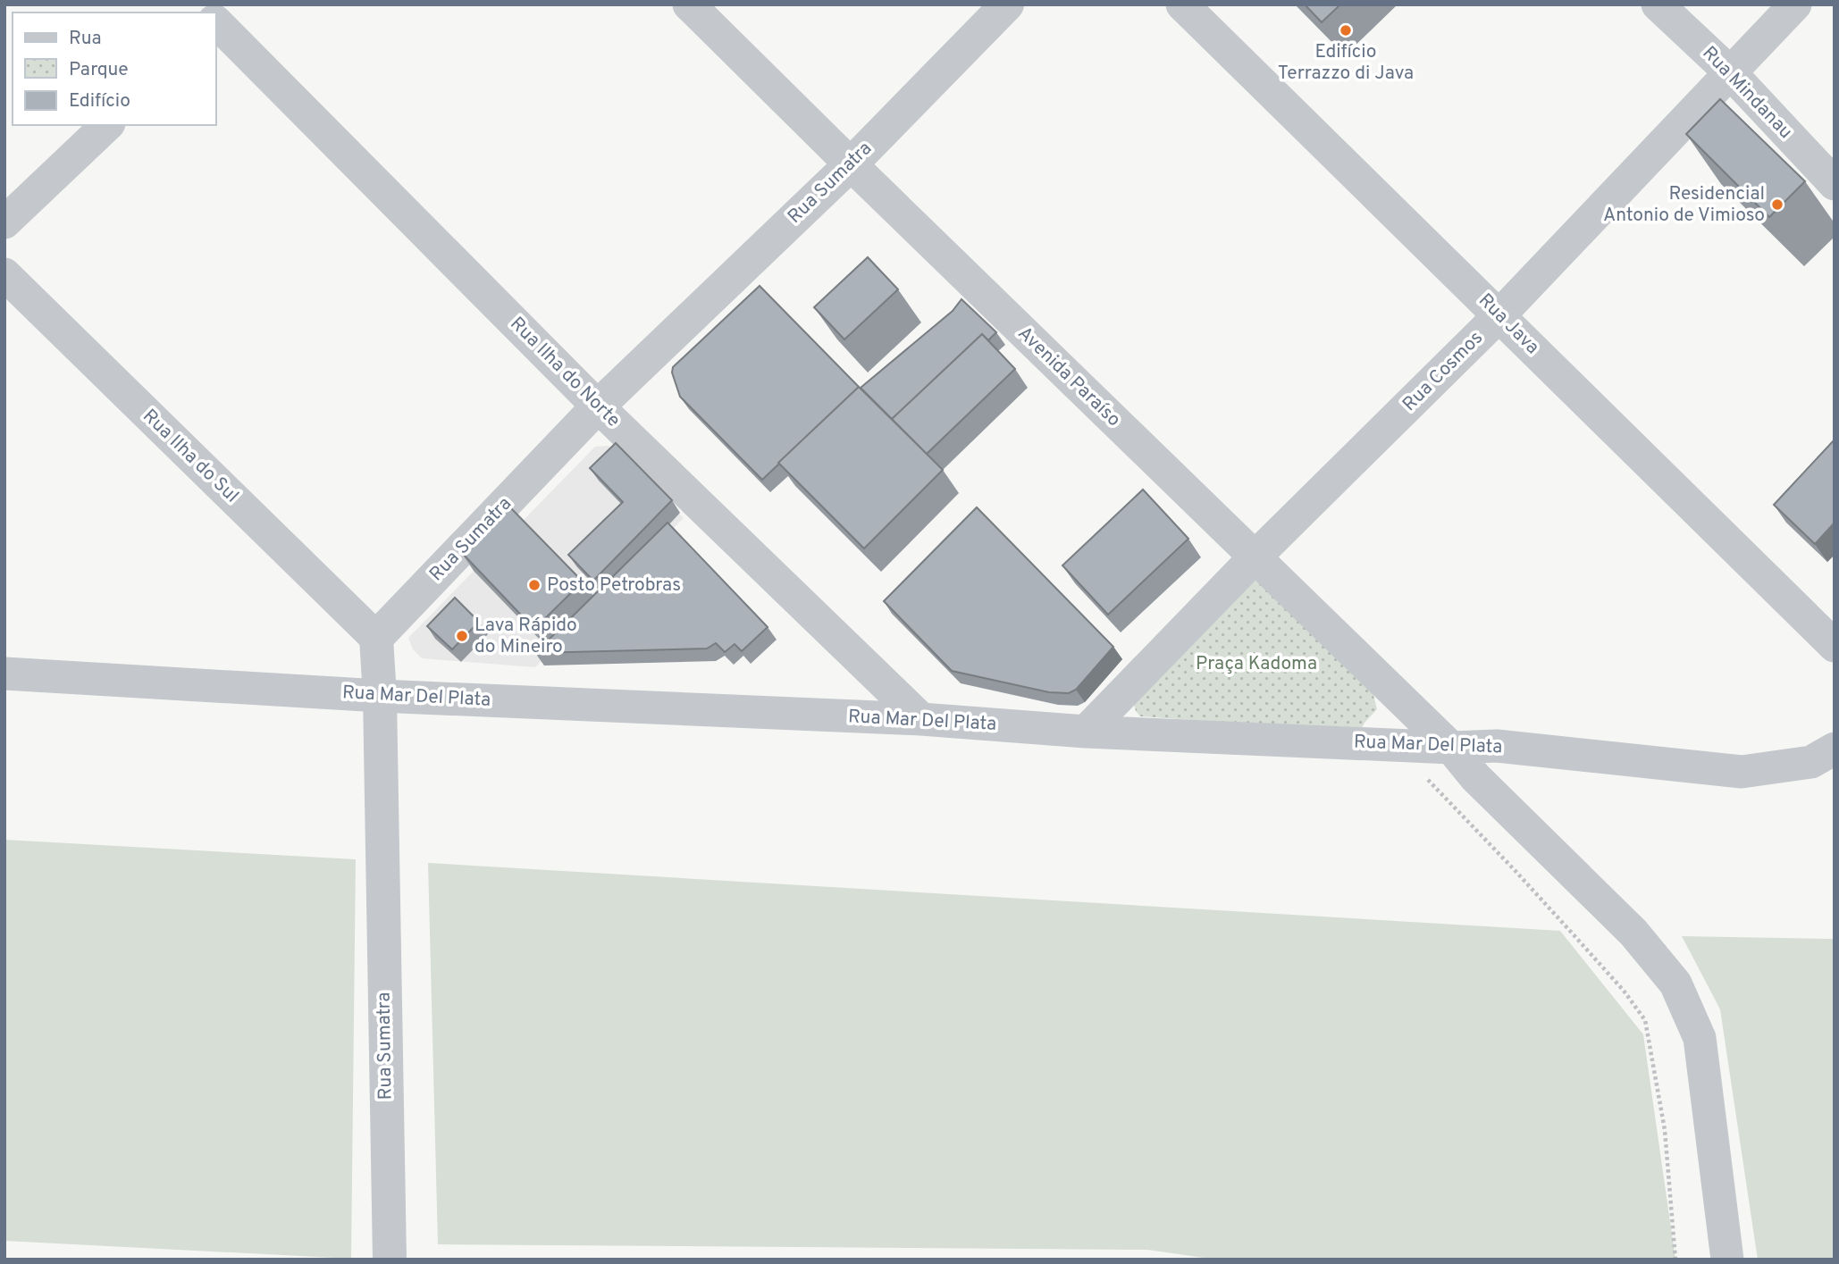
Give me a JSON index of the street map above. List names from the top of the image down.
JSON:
{
  "streets": {
    "street": [
      "Rua Mindanau",
      "Rua Sumatra",
      "Rua Java",
      "Rua Cosmos",
      "Rua Ilha do Norte",
      "Avenida Paraíso",
      "Rua Ilha do Sul",
      "Rua Mar Del Plata"
    ]
  },
  "crossings": [
    ["Rua Mindanau", "Rua Cosmos"],
    ["Rua Sumatra", "Rua Ilha do Norte"],
    ["Rua Sumatra", "Avenida Paraíso"],
    ["Rua Sumatra", "Rua Ilha do Sul"],
    ["Rua Sumatra", "Rua Mar Del Plata"],
    ["Rua Java", "Rua Cosmos"],
    ["Rua Cosmos", "Avenida Paraíso"],
    ["Rua Cosmos", "Rua Mar Del Plata"],
    ["Rua Ilha do Norte", "Rua Mar Del Plata"],
    ["Avenida Paraíso", "Rua Mar Del Plata"]
  ],
  "parks": ["Praça Kadoma"],
  "places": [
    "Edifício Terrazzo di Java",
    "Residencial Antonio de Vimioso",
    "Posto Petrobras",
    "Lava Rápido do Mineiro"
  ],
  "legend": ["Rua", "Parque", "Edifício"]
}
